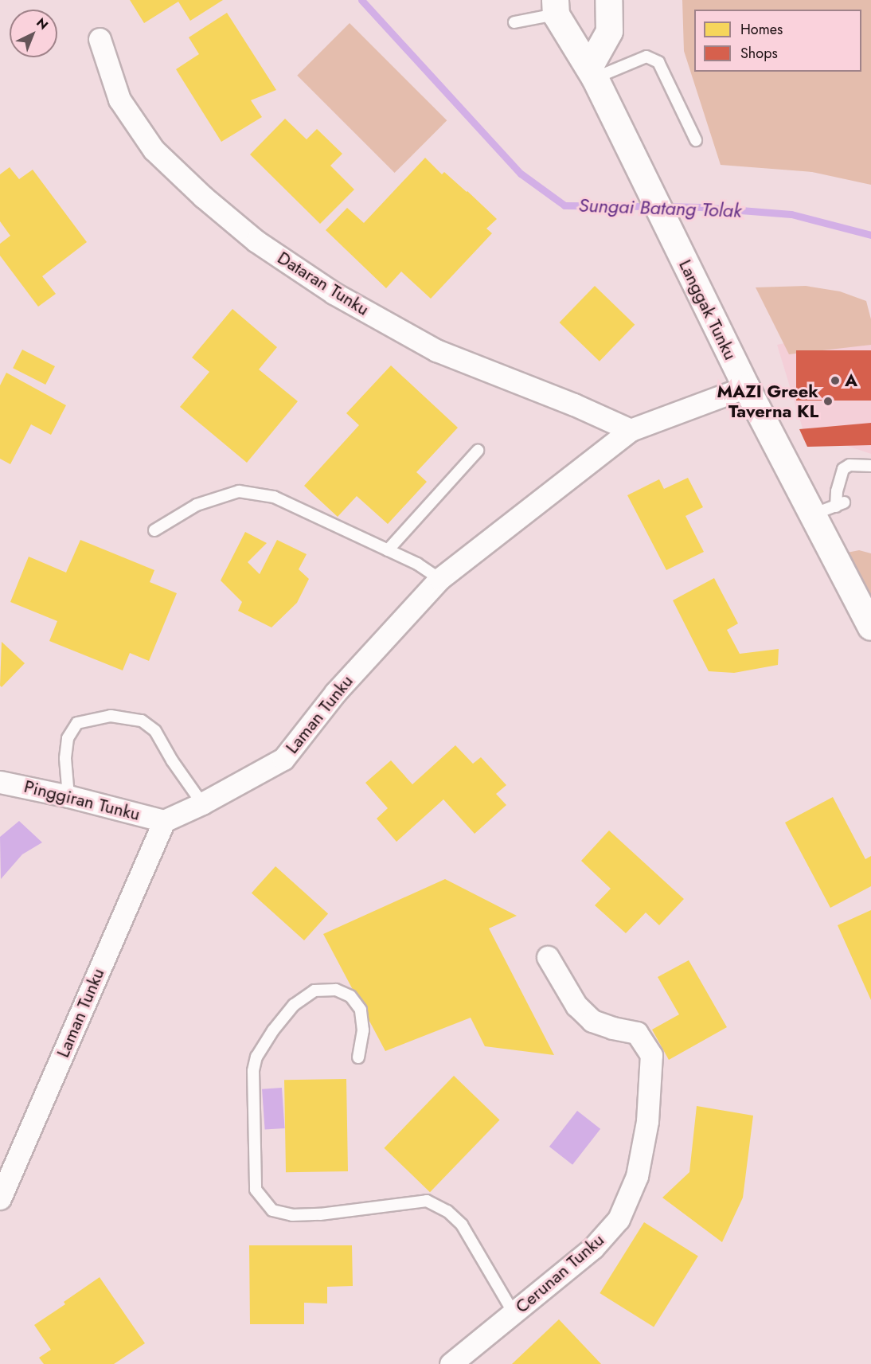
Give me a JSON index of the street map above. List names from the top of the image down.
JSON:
{
  "streets": {
    "street": [
      "Dataran Tunku",
      "Langgak Tunku",
      "Laman Tunku",
      "Pinggiran Tunku",
      "Cerunan Tunku"
    ]
  },
  "crossings": [
    ["Dataran Tunku", "Laman Tunku"],
    ["Langgak Tunku", "Laman Tunku"],
    ["Laman Tunku", "Pinggiran Tunku"]
  ],
  "water": ["Sungai Batang Tolak"],
  "places": ["A", "MAZI Greek Taverna KL"],
  "legend": ["Homes", "Shops"],
  "north": "top right"
}
